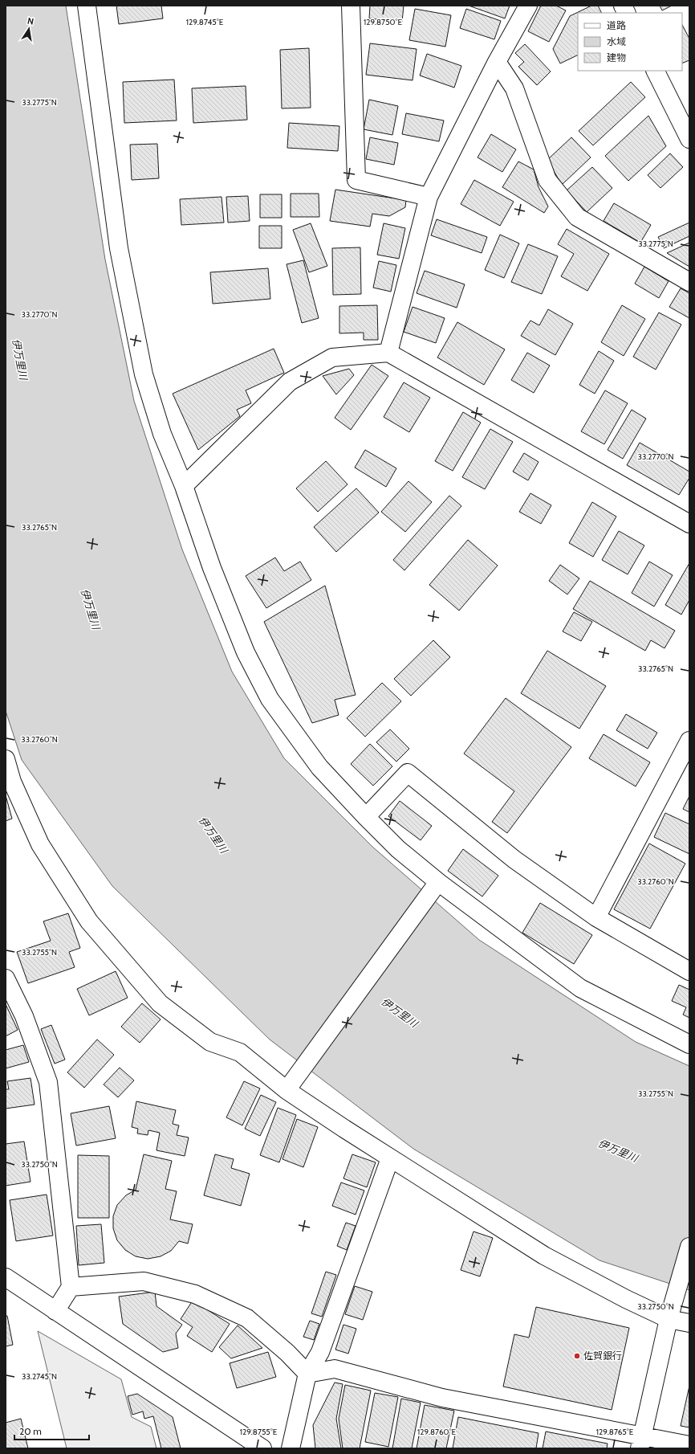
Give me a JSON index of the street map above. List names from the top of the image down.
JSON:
{
  "water": ["伊万里川"],
  "places": ["佐賀銀行"],
  "legend": ["道路", "水域", "建物"],
  "scale_bar": "20 m",
  "north": "top",
  "coordinates": [
    "129.8745°E",
    "129.8750°E",
    "33.2775°N",
    "33.2770°N",
    "33.2765°N",
    "33.2760°N",
    "33.2755°N",
    "33.2750°N",
    "33.2745°N",
    "129.8755°E",
    "129.8760°E",
    "129.8765°E"
  ]
}
